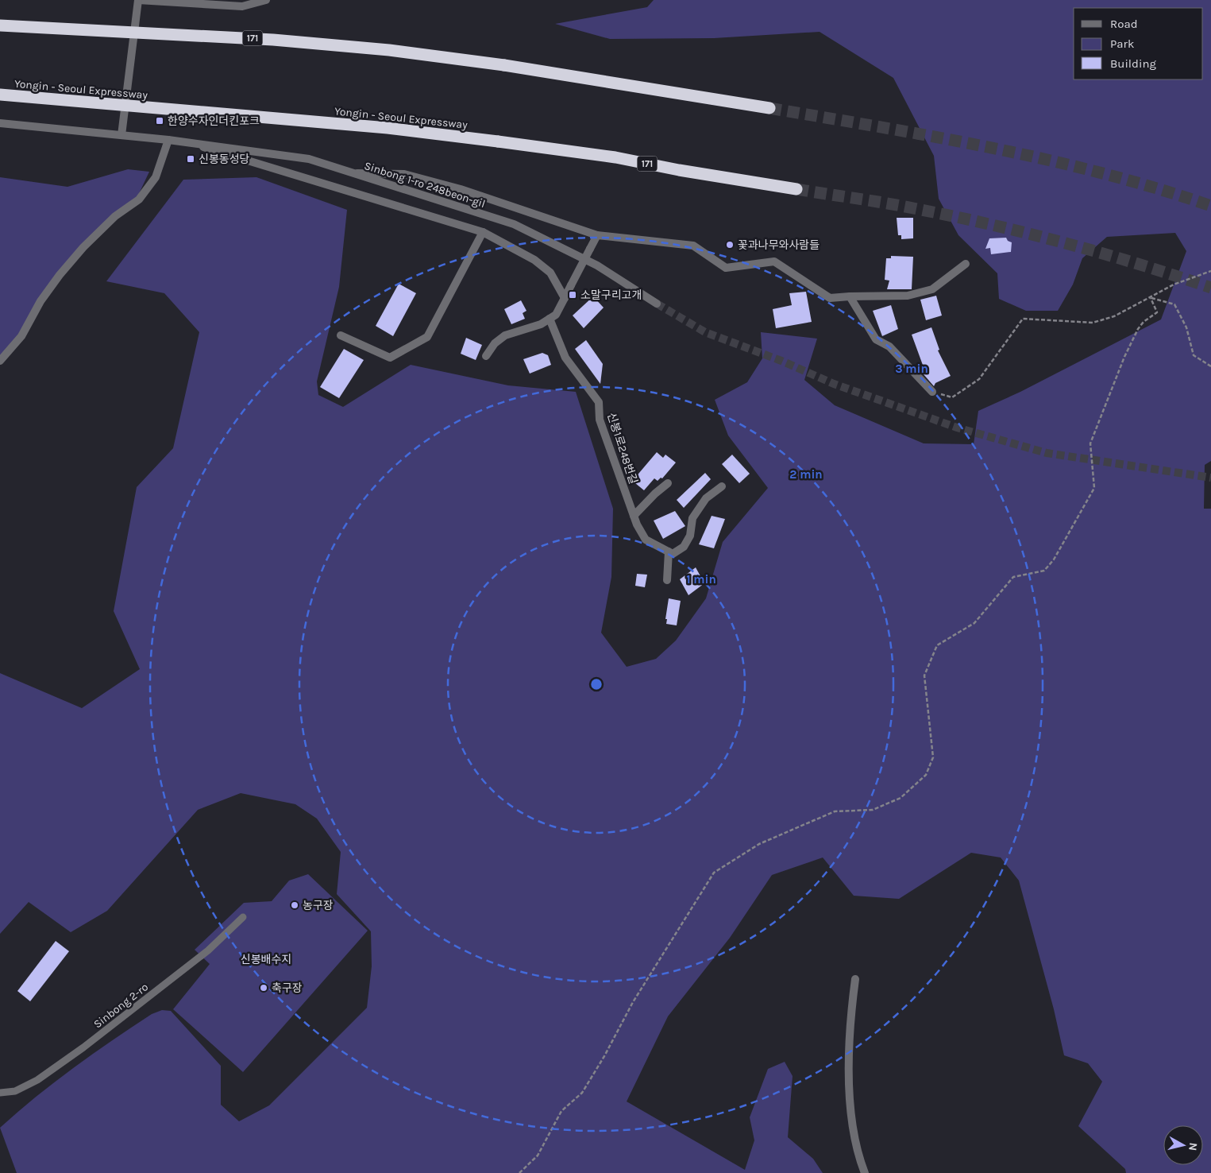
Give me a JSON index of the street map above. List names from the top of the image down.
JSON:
{
  "streets": {
    "highway": ["171", "Yongin - Seoul Expressway"],
    "street": ["Sinbong 1-ro 248beon-gil", "신봉1로248번길"],
    "lane": ["Sinbong 2-ro"]
  },
  "parks": ["신봉배수지"],
  "places": {
    "transit": ["한양수자인더킨포크", "신봉동성당", "소말구리고개"],
    "other": ["꽃과나무와사람들", "농구장", "축구장"]
  },
  "legend": ["Road", "Park", "Building"],
  "north": "right",
  "rings": ["3 min", "2 min", "1 min"]
}
